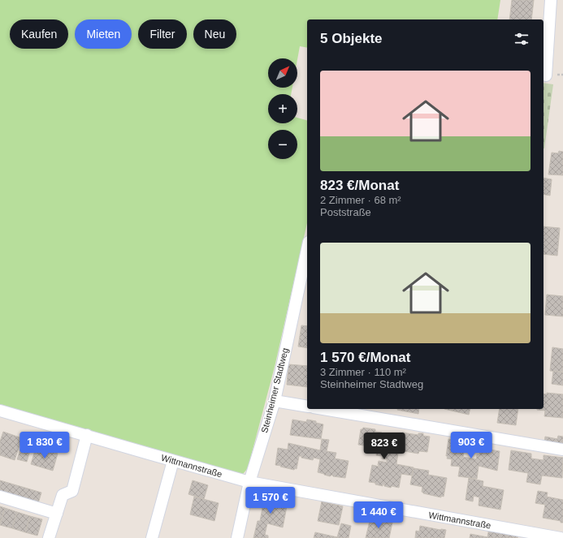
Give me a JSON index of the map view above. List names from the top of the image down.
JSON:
{
  "streets": {
    "street": ["Steinheimer Stadtweg", "Wittmannstraße"]
  },
  "crossings": [
    ["Steinheimer Stadtweg", "Wittmannstraße"]
  ],
  "north": "top right",
  "page": {
    "chip": [
      "Kaufen",
      "Mieten",
      "Filter",
      "Neu"
    ],
    "heading": "5 Objekte",
    "map_buttons": ["+", "−"],
    "list": [
      {
        "name": "823 €/Monat",
        "note": "2 Zimmer · 68 m² · Poststraße"
      },
      {
        "name": "1 570 €/Monat",
        "note": "3 Zimmer · 110 m² · Steinheimer Stadtweg"
      }
    ],
    "price": [
      "1 830 €",
      "903 €",
      "823 €",
      "1 570 €",
      "1 440 €"
    ]
  }
}
